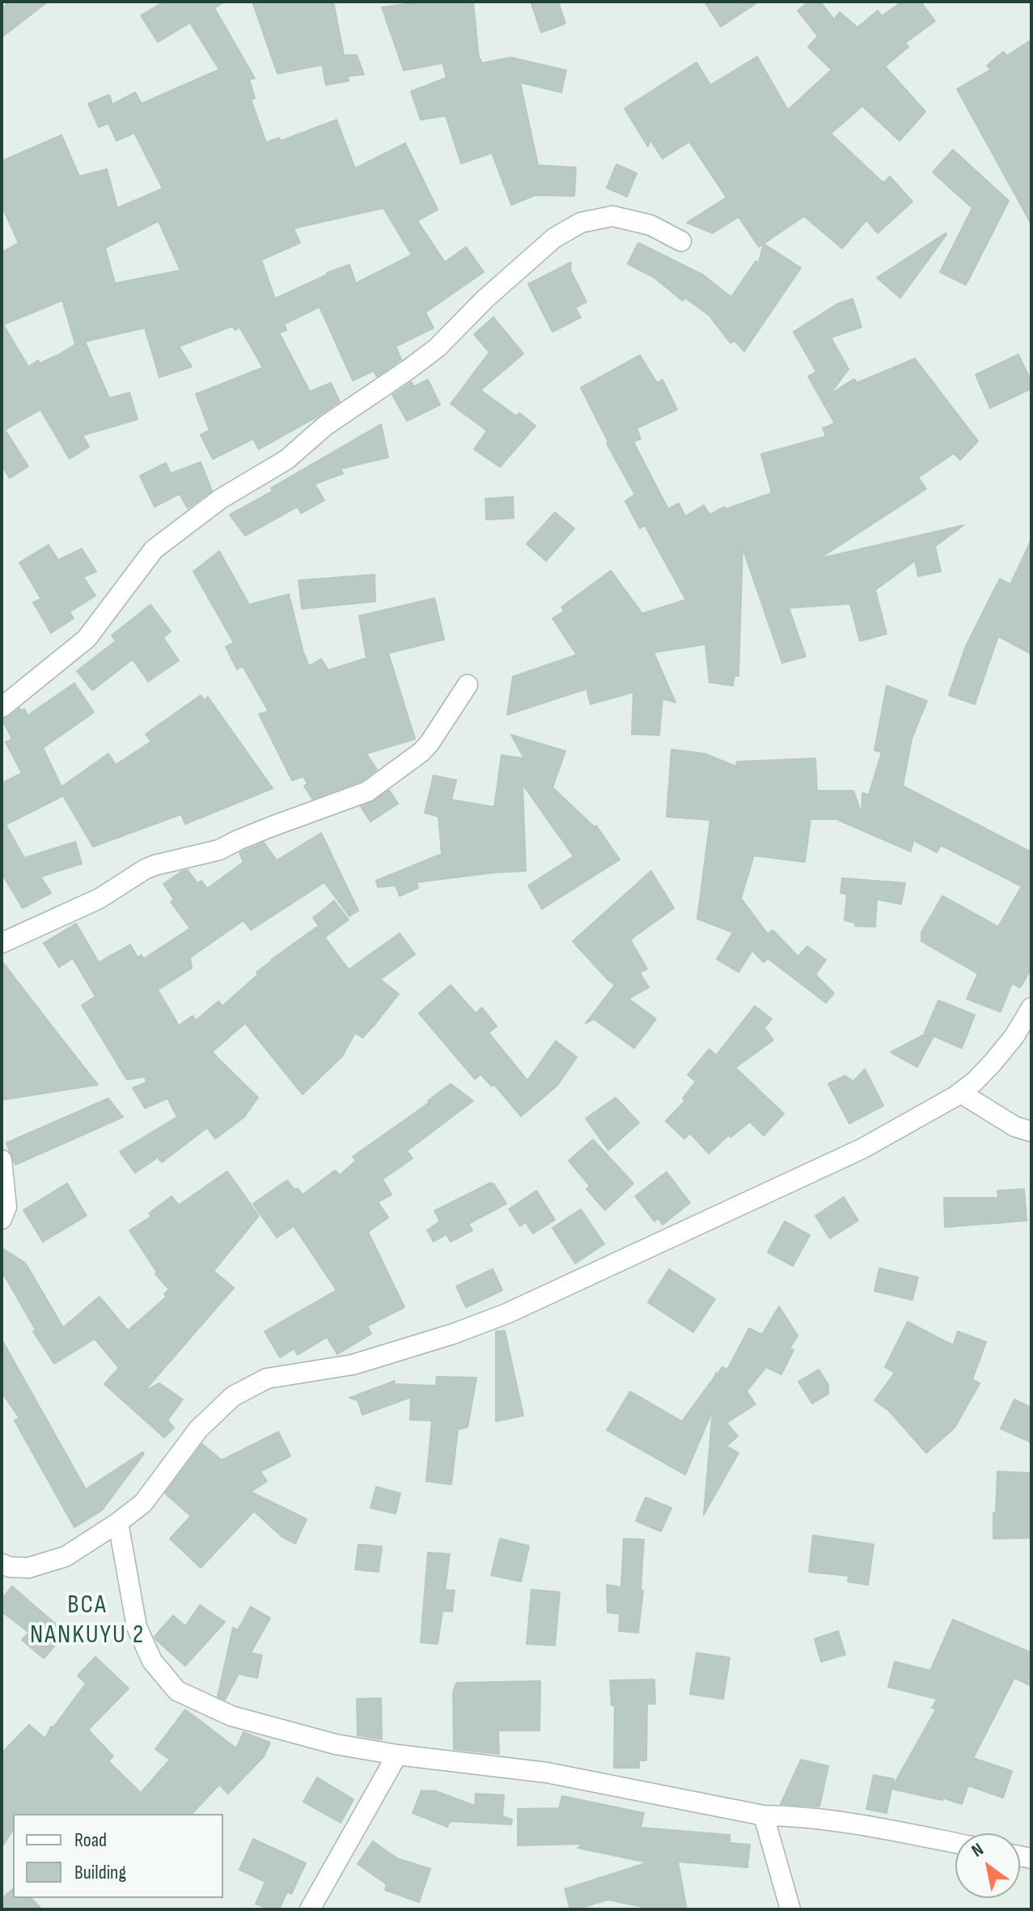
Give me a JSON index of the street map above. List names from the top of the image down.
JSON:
{
  "districts": ["BCA NANKUYU 2"],
  "legend": ["Road", "Building"],
  "north": "top left"
}
